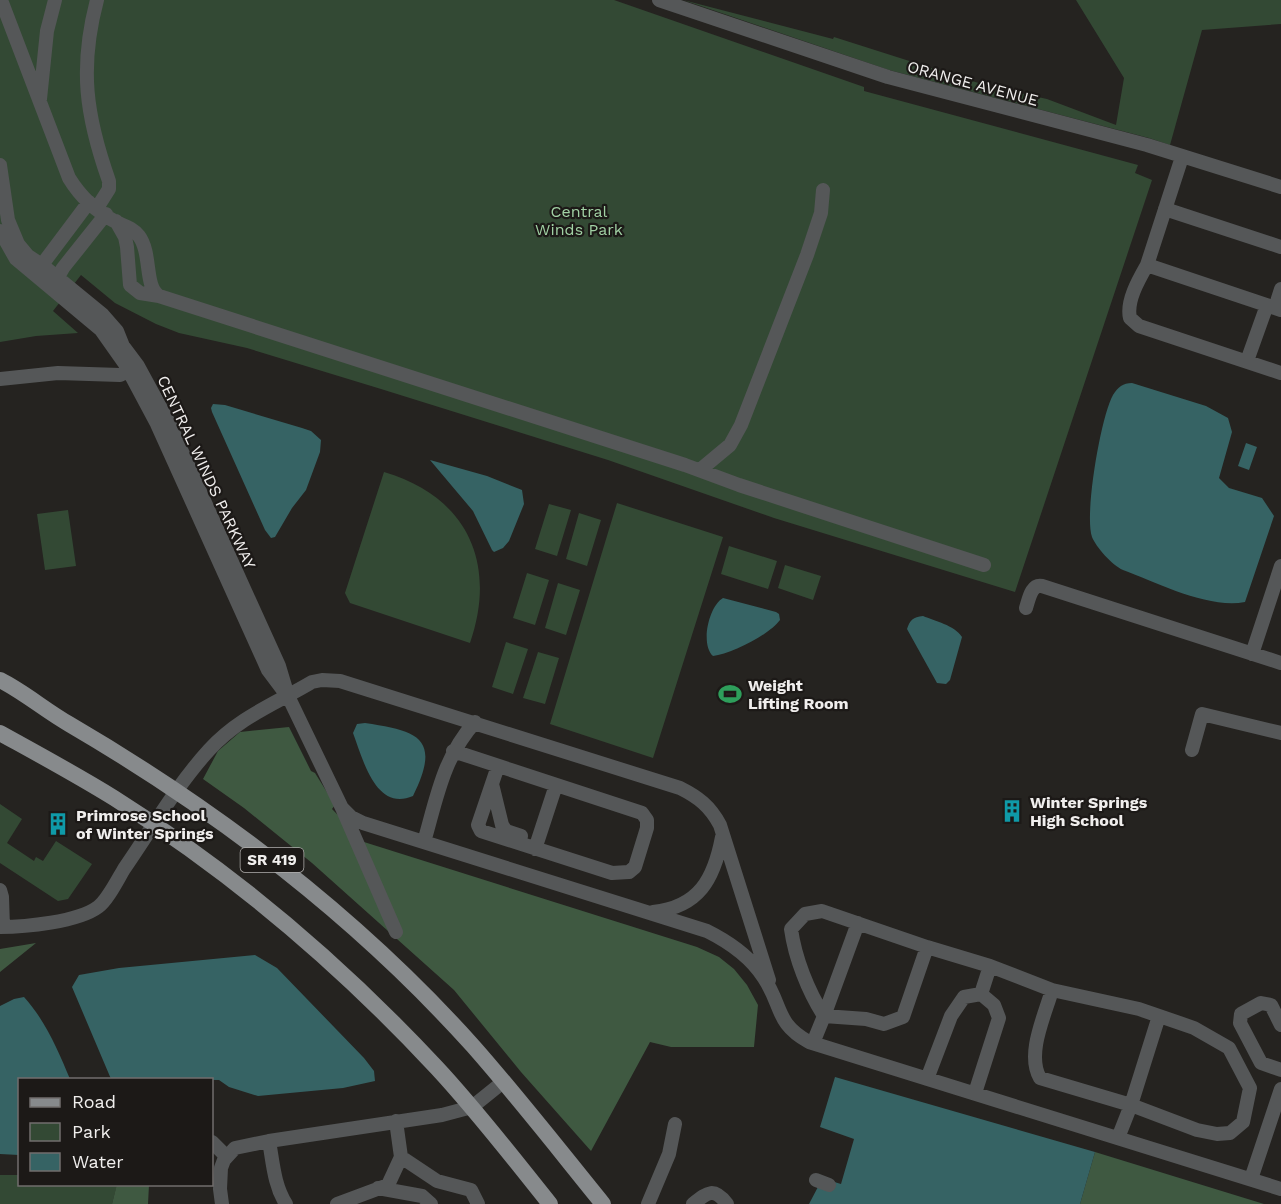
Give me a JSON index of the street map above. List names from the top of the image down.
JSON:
{
  "streets": {
    "main road": ["SR 419"],
    "street": ["ORANGE AVENUE", "CENTRAL WINDS PARKWAY"]
  },
  "parks": ["Central Winds Park"],
  "places": {
    "sports": ["Weight Lifting Room"],
    "building": ["Winter Springs High School", "Primrose School of Winter Springs"]
  },
  "legend": ["Road", "Park", "Water"]
}
